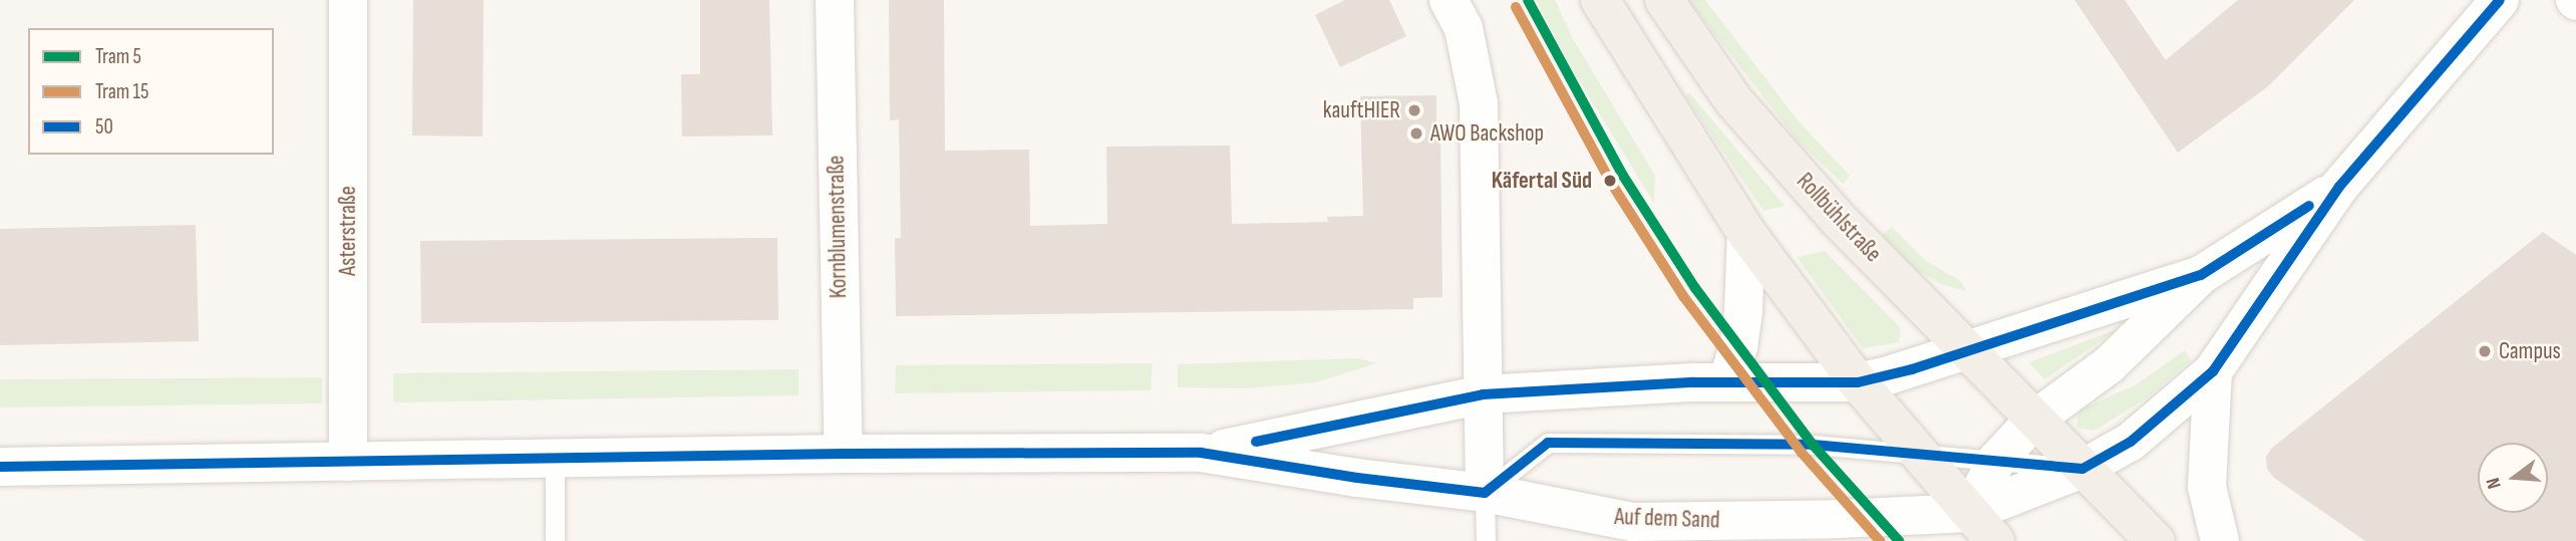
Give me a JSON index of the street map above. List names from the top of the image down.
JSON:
{
  "streets": {
    "main road": ["Rollbühlstraße"],
    "street": ["Kornblumenstraße", "Asterstraße", "Auf dem Sand"]
  },
  "crossings": [
    ["Rollbühlstraße", "Auf dem Sand"],
    ["Kornblumenstraße", "Auf dem Sand"],
    ["Asterstraße", "Auf dem Sand"]
  ],
  "places": [
    "kauftHIER",
    "AWO Backshop",
    "Käfertal Süd",
    "Campus"
  ],
  "lines": ["tram line 5", "transit line 50", "tram line 15"],
  "legend": ["Tram 5", "Tram 15", "50"],
  "north": "left"
}
